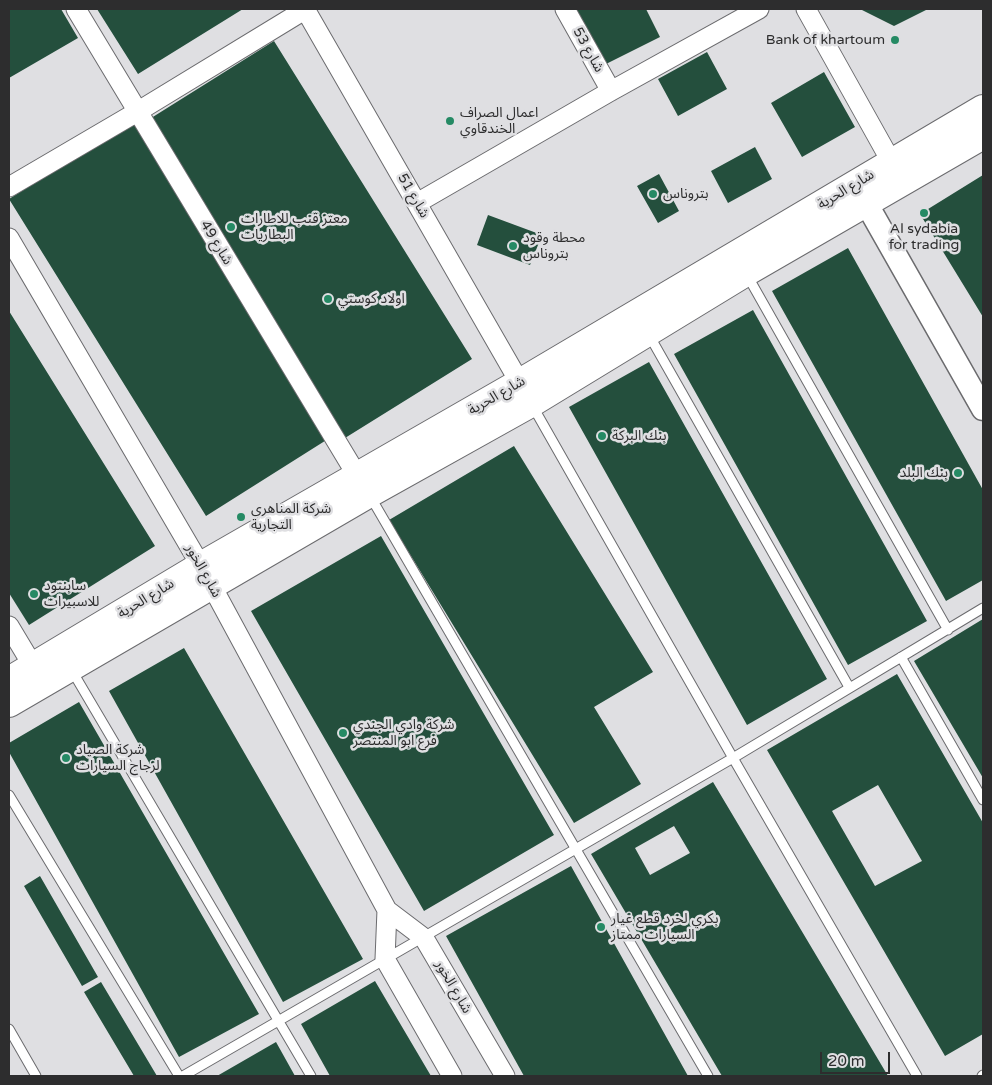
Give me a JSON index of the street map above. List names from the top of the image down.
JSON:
{
  "streets": {
    "main road": ["شارع الحرية"],
    "street": [
      "شارع 53",
      "شارع 51",
      "شارع 49",
      "شارع الخور"
    ]
  },
  "crossings": [
    ["شارع الحرية", "شارع 51"],
    ["شارع الحرية", "شارع 49"],
    ["شارع الحرية", "شارع الخور"]
  ],
  "places": [
    "Bank of khartoum",
    "اعمال الصراف الخندقاوي",
    "بتروناس",
    "Al sydabia for trading",
    "معتز قنب للاطارات البطاريات",
    "محطة وقود بتروناس",
    "اولاد كوستي",
    "بنك البركة",
    "بنك البلد",
    "شركة المناهري التجارية",
    "سابنتود للاسبيرات",
    "شركة وادي الجندي فرع ابو المنتصر",
    "شركة الصياد لزجاج السيارات",
    "بكري لخرد قطع غيار السيارات ممتاز"
  ],
  "scale_bar": "20 m"
}
